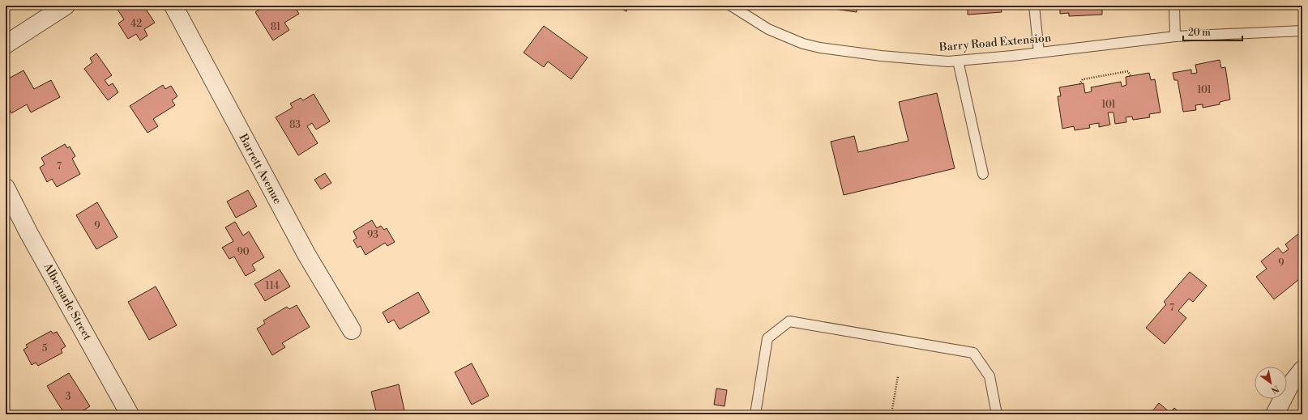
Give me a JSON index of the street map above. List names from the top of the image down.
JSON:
{
  "streets": {
    "street": ["Barrett Avenue", "Albemarle Street"],
    "lane": ["Barry Road Extension"]
  },
  "house_numbers": [
    "42",
    "81",
    "101",
    "101",
    "83",
    "7",
    "9",
    "93",
    "90",
    "9",
    "114",
    "7",
    "5",
    "3"
  ],
  "scale_bar": "20 m",
  "north": "bottom right"
}
